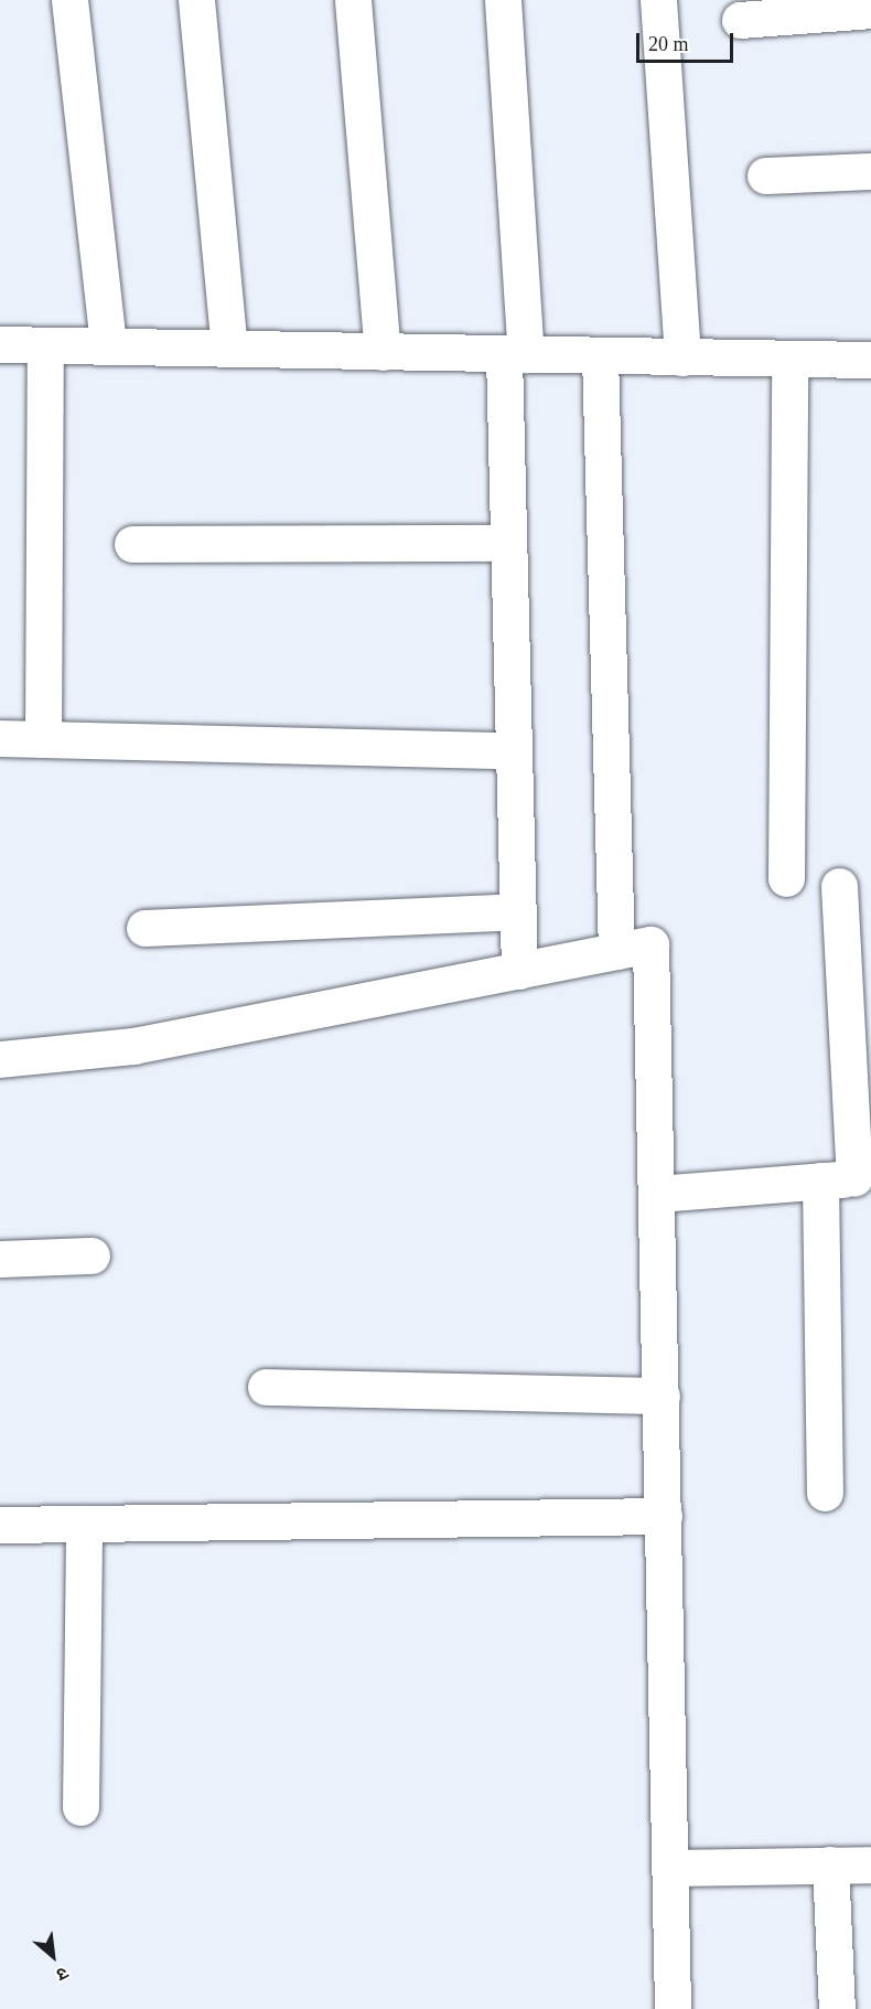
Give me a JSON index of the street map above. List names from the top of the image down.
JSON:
{
  "scale_bar": "20 m",
  "north": "bottom right"
}
